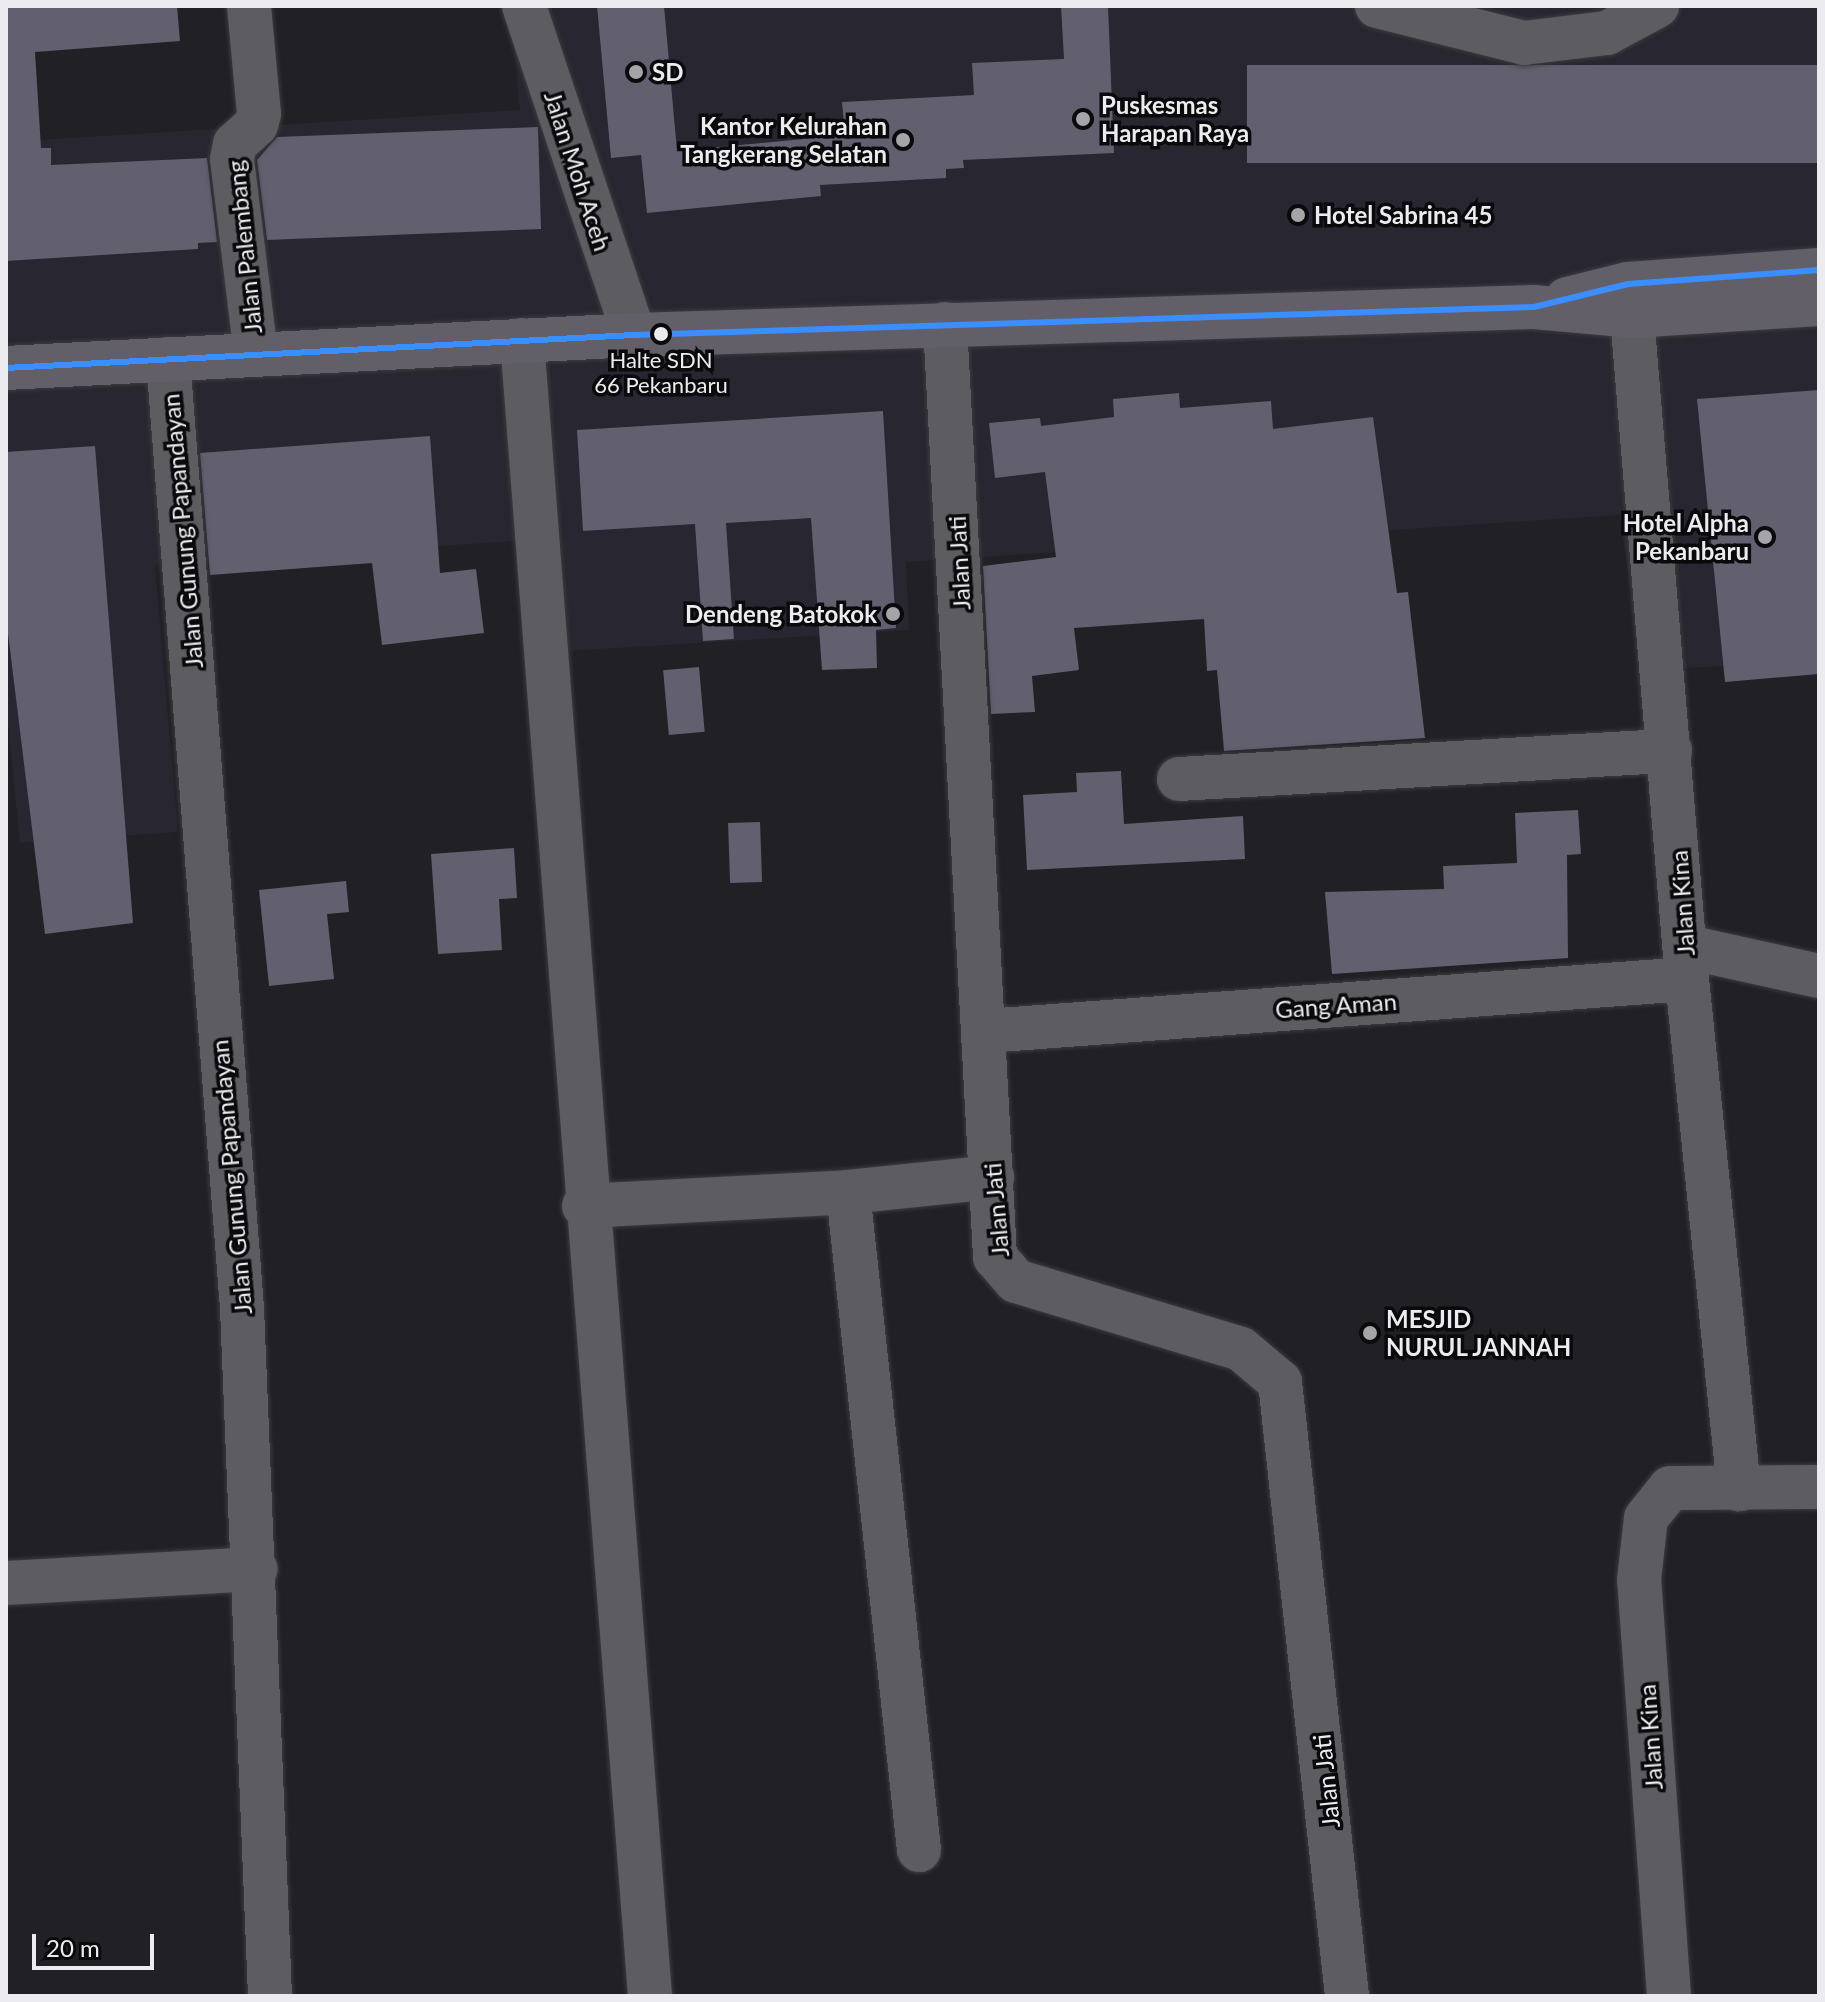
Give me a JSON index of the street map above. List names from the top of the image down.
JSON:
{
  "streets": {
    "street": [
      "Jalan Moh Aceh",
      "Jalan Palembang",
      "Jalan Gunung Papandayan",
      "Jalan Jati",
      "Jalan Kina",
      "Gang Aman"
    ]
  },
  "crossings": [
    ["Jalan Jati", "Gang Aman"],
    ["Jalan Kina", "Gang Aman"]
  ],
  "places": [
    "SD",
    "Puskesmas Harapan Raya",
    "Kantor Kelurahan Tangkerang Selatan",
    "Hotel Sabrina 45",
    "Halte SDN 66 Pekanbaru",
    "Hotel Alpha Pekanbaru",
    "Dendeng Batokok",
    "MESJID NURUL JANNAH"
  ],
  "scale_bar": "20 m"
}
